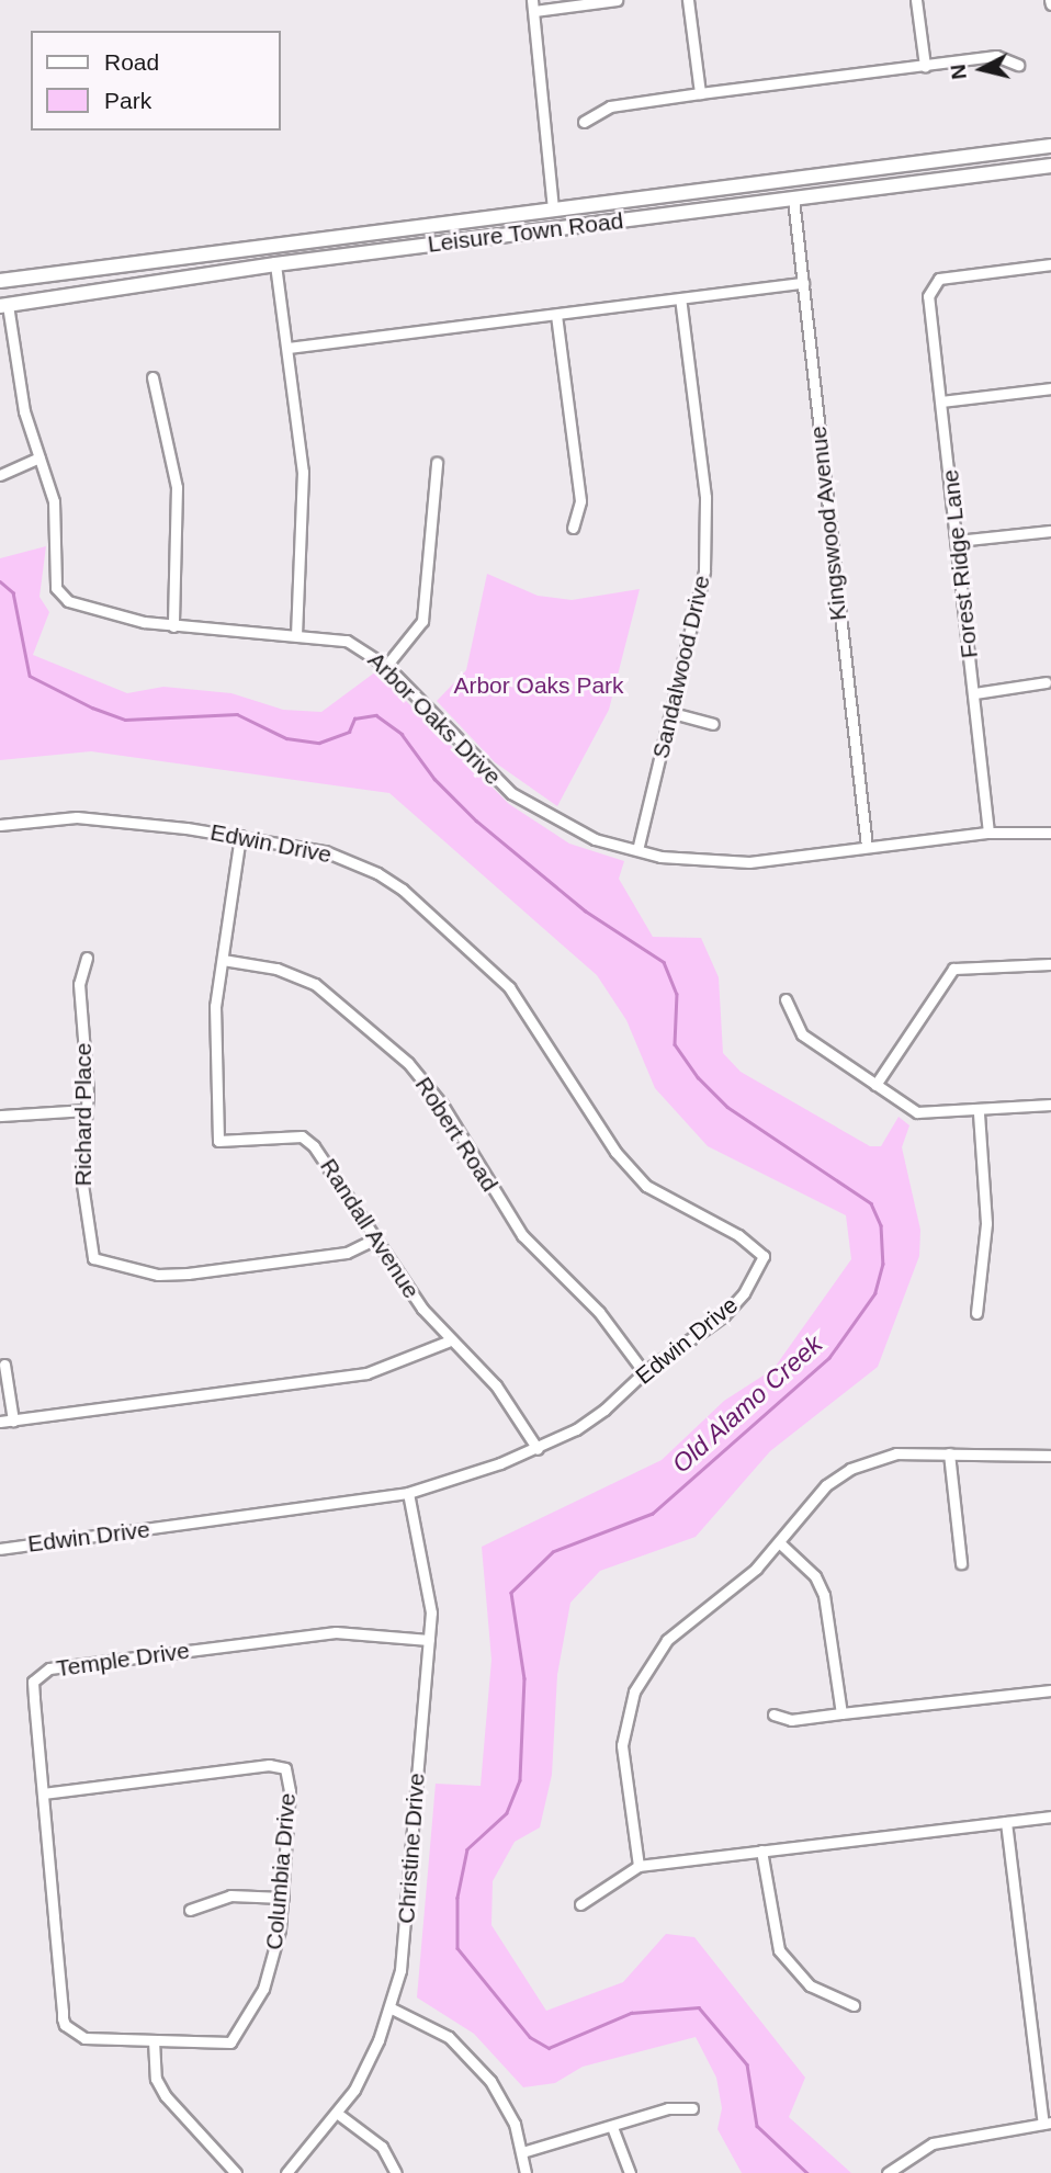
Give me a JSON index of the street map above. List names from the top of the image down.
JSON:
{
  "streets": {
    "main road": ["Leisure Town Road"],
    "street": [
      "Kingswood Avenue",
      "Forest Ridge Lane",
      "Sandalwood Drive",
      "Arbor Oaks Drive",
      "Edwin Drive",
      "Richard Place",
      "Robert Road",
      "Randall Avenue",
      "Temple Drive",
      "Christine Drive",
      "Columbia Drive"
    ]
  },
  "crossings": [
    ["Leisure Town Road", "Kingswood Avenue"],
    ["Leisure Town Road", "Arbor Oaks Drive"],
    ["Kingswood Avenue", "Arbor Oaks Drive"],
    ["Forest Ridge Lane", "Arbor Oaks Drive"],
    ["Sandalwood Drive", "Arbor Oaks Drive"],
    ["Edwin Drive", "Robert Road"],
    ["Edwin Drive", "Randall Avenue"],
    ["Edwin Drive", "Christine Drive"],
    ["Richard Place", "Randall Avenue"],
    ["Robert Road", "Randall Avenue"],
    ["Temple Drive", "Christine Drive"],
    ["Temple Drive", "Columbia Drive"]
  ],
  "water": ["Old Alamo Creek"],
  "parks": ["Arbor Oaks Park"],
  "legend": ["Road", "Park"],
  "north": "left"
}
